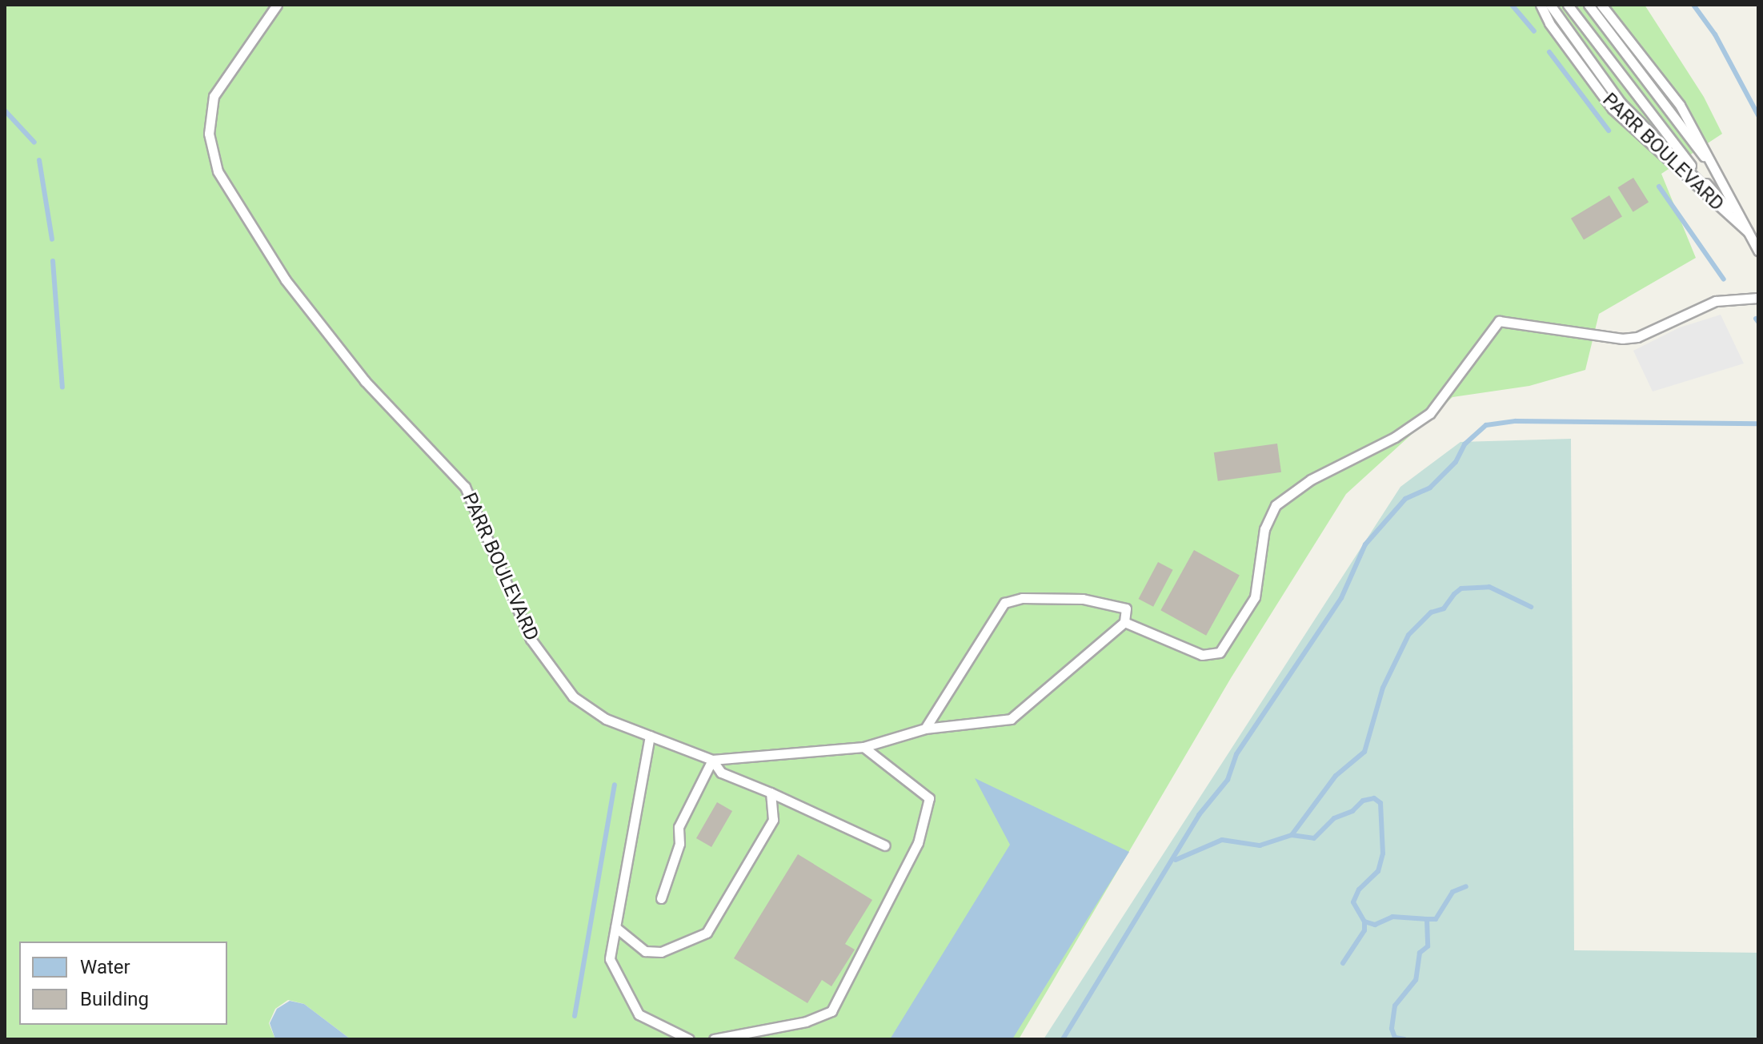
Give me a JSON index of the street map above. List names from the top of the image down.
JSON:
{
  "streets": {
    "lane": ["PARR BOULEVARD"]
  },
  "legend": ["Water", "Building"]
}
